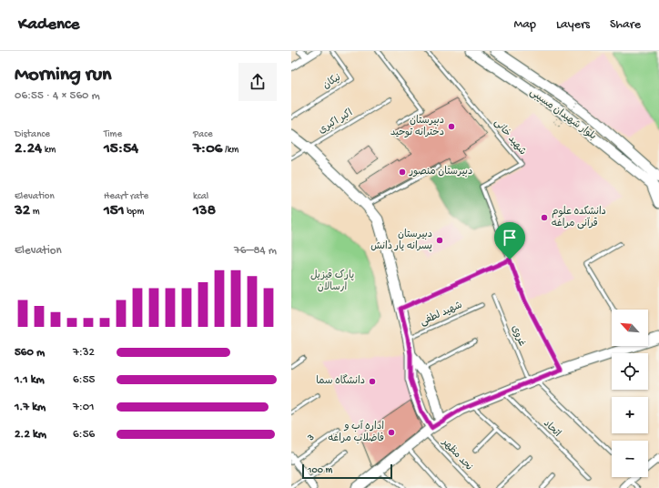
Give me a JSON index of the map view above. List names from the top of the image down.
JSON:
{
  "streets": {
    "street": ["بلوار شهیدان مسیبی"],
    "lane": [
      "نیکان",
      "اکبر اکبری",
      "شهید خانی",
      "شهید لطفی",
      "غروی",
      "اتحاد",
      "3",
      "نجد مظهر"
    ]
  },
  "parks": ["پارک قیزیل ارسالان"],
  "places": [
    "دبیرستان دخترانه توحید",
    "دبیرستان منصور",
    "دانشکده علوم قرآنی مراغه",
    "دبیرستان پسرانه یار دانش",
    "دانشگاه سما",
    "اداره آب و فاضلاب مراغه"
  ],
  "scale_bar": "100 m",
  "north": "top left",
  "page": {
    "header": "Kadence",
    "nav": ["Map", "Layers", "Share"],
    "heading": ["Morning run", "06:55 · 4 × 560 m"],
    "stats": [
      ["Distance", "2.24 km"],
      ["Time", "15:54"],
      ["Pace", "7:06 /km"],
      ["Elevation", "32 m"],
      ["Heart rate", "151 bpm"],
      ["kcal", "138"]
    ],
    "chart": ["Elevation", "76–84 m"],
    "map_buttons": ["+", "−"],
    "list": [
      {
        "name": "560 m",
        "note": "7:32"
      },
      {
        "name": "1.1 km",
        "note": "6:55"
      },
      {
        "name": "1.7 km",
        "note": "7:01"
      },
      {
        "name": "2.2 km",
        "note": "6:56"
      }
    ],
    "scale": "100 m"
  }
}
